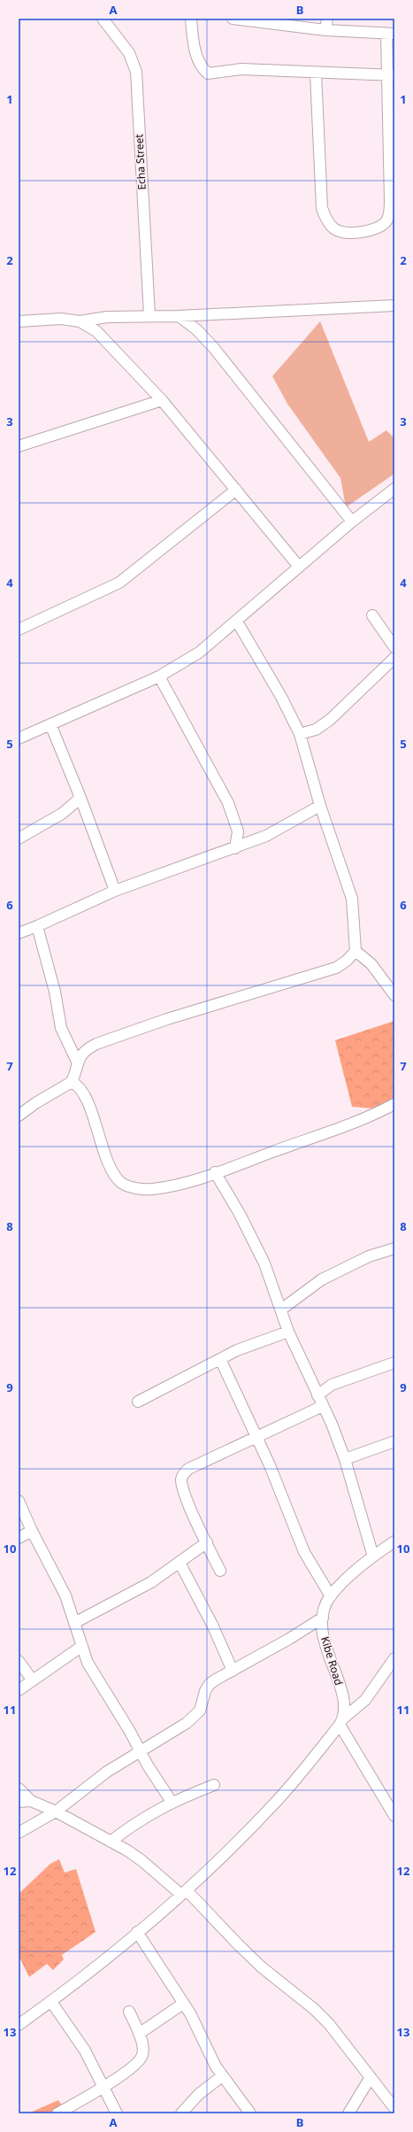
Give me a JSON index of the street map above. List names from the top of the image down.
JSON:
{
  "streets": {
    "street": ["Echa Street", "Kibe Road"]
  },
  "grid": {
    "columns": ["A", "B"],
    "rows": [
      "1",
      "2",
      "3",
      "4",
      "5",
      "6",
      "7",
      "8",
      "9",
      "10",
      "11",
      "12",
      "13"
    ]
  }
}
